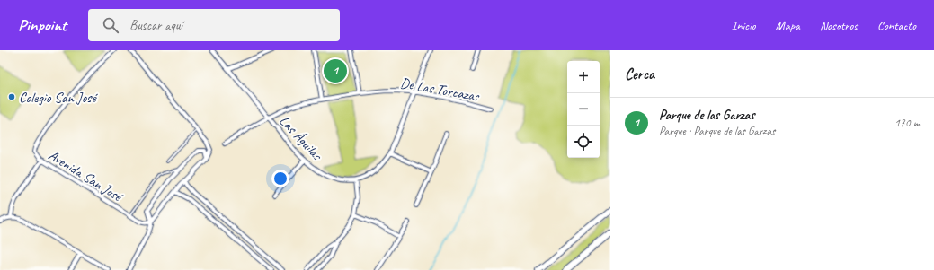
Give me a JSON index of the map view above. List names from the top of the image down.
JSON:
{
  "streets": {
    "street": ["De Las Torcazas", "Las Águilas", "Avenida San José"]
  },
  "crossings": [
    ["De Las Torcazas", "Las Águilas"]
  ],
  "places": ["Colegio San José"],
  "page": {
    "header": "Pinpoint",
    "search": "Buscar aquí",
    "nav": [
      "Inicio",
      "Mapa",
      "Nosotros",
      "Contacto"
    ],
    "heading": "Cerca",
    "pins": "1",
    "map_buttons": ["+", "−"],
    "list": [
      {
        "mark": "1",
        "name": "Parque de las Garzas",
        "note": "Parque · Parque de las Garzas",
        "value": "170 m"
      }
    ]
  }
}
